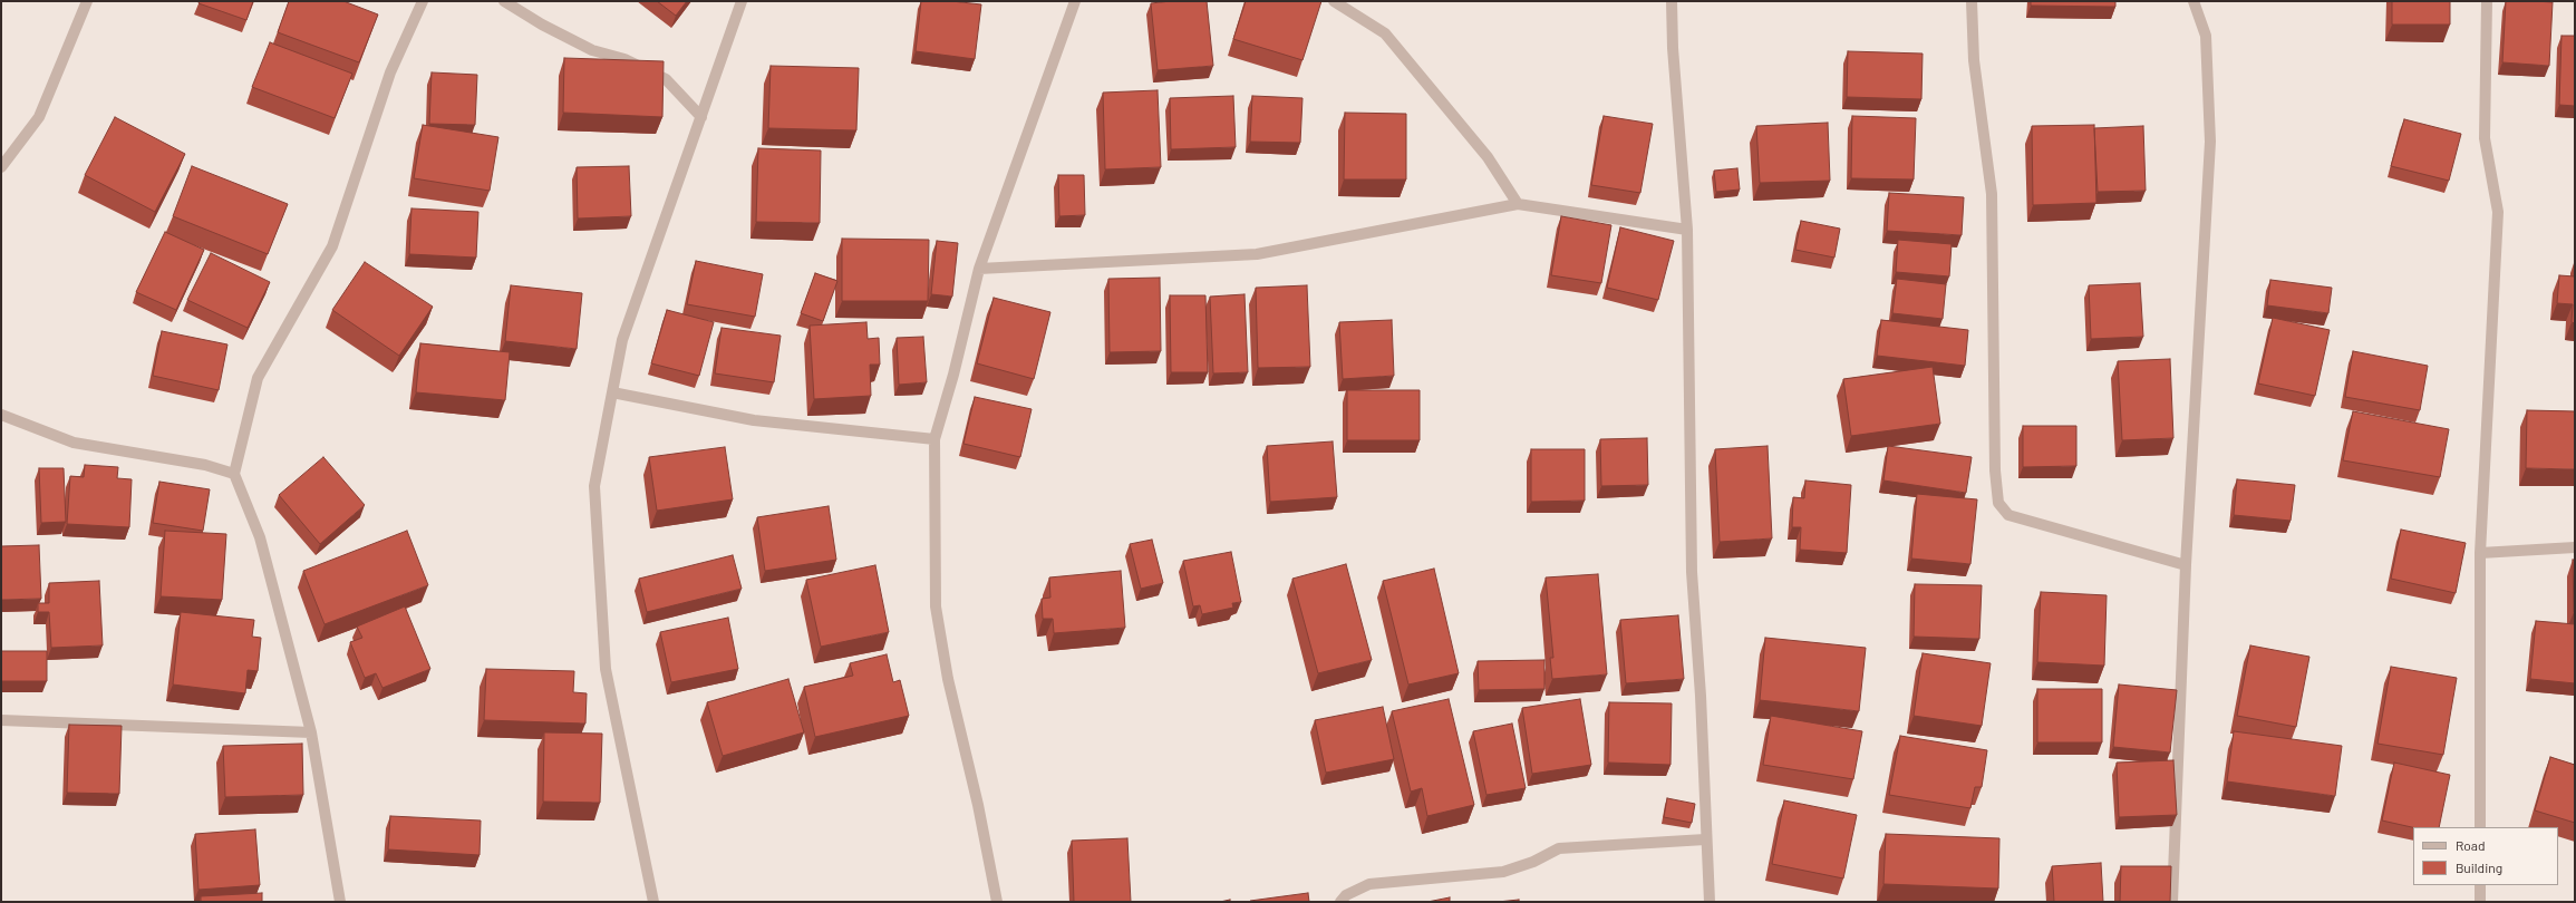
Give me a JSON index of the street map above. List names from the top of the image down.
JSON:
{
  "legend": ["Road", "Building"]
}
